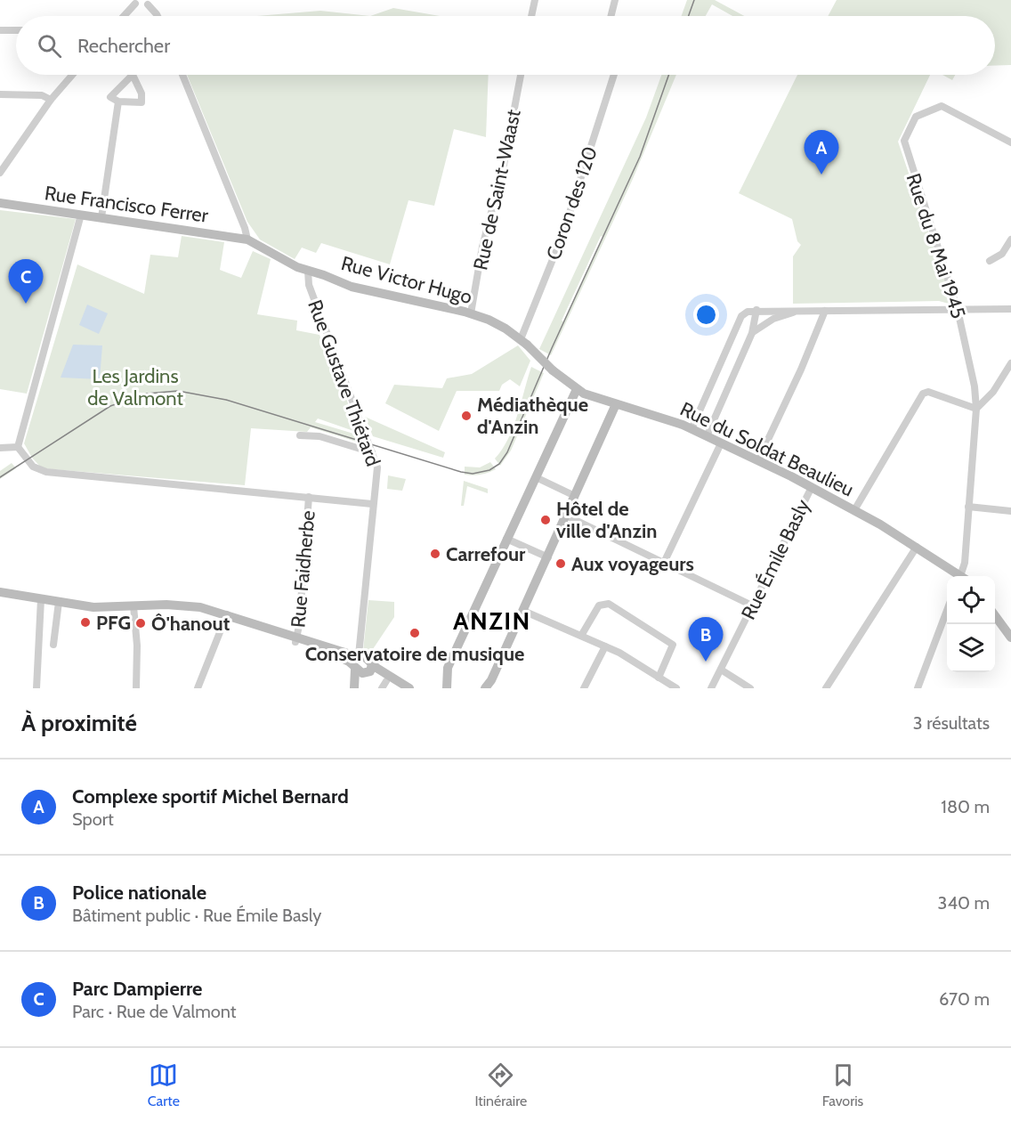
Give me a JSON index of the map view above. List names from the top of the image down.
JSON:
{
  "streets": {
    "street": [
      "Rue de Saint-Waast",
      "Coron des 120",
      "Rue Francisco Ferrer",
      "Rue du 8 Mai 1945",
      "Rue Victor Hugo",
      "Rue Gustave Thiétard",
      "Rue du Soldat Beaulieu",
      "Rue Émile Basly",
      "Rue Faidherbe"
    ]
  },
  "crossings": [
    ["Rue de Saint-Waast", "Rue Victor Hugo"],
    ["Coron des 120", "Rue Victor Hugo"],
    ["Rue Francisco Ferrer", "Rue Victor Hugo"],
    ["Rue Victor Hugo", "Rue Gustave Thiétard"],
    ["Rue Victor Hugo", "Rue du Soldat Beaulieu"],
    ["Rue Gustave Thiétard", "Rue Faidherbe"],
    ["Rue du Soldat Beaulieu", "Rue Émile Basly"]
  ],
  "districts": ["ANZIN"],
  "parks": ["Les Jardins de Valmont"],
  "places": [
    "Médiathèque d'Anzin",
    "Hôtel de ville d'Anzin",
    "Carrefour",
    "Aux voyageurs",
    "PFG",
    "Ô'hanout",
    "Conservatoire de musique"
  ],
  "page": {
    "search": "Rechercher",
    "pins": ["A", "C", "B"],
    "heading": ["À proximité", "3 résultats"],
    "list": [
      {
        "mark": "A",
        "name": "Complexe sportif Michel Bernard",
        "note": "Sport",
        "value": "180 m"
      },
      {
        "mark": "B",
        "name": "Police nationale",
        "note": "Bâtiment public · Rue Émile Basly",
        "value": "340 m"
      },
      {
        "mark": "C",
        "name": "Parc Dampierre",
        "note": "Parc · Rue de Valmont",
        "value": "670 m"
      }
    ],
    "nav": ["Carte", "Itinéraire", "Favoris"]
  }
}
